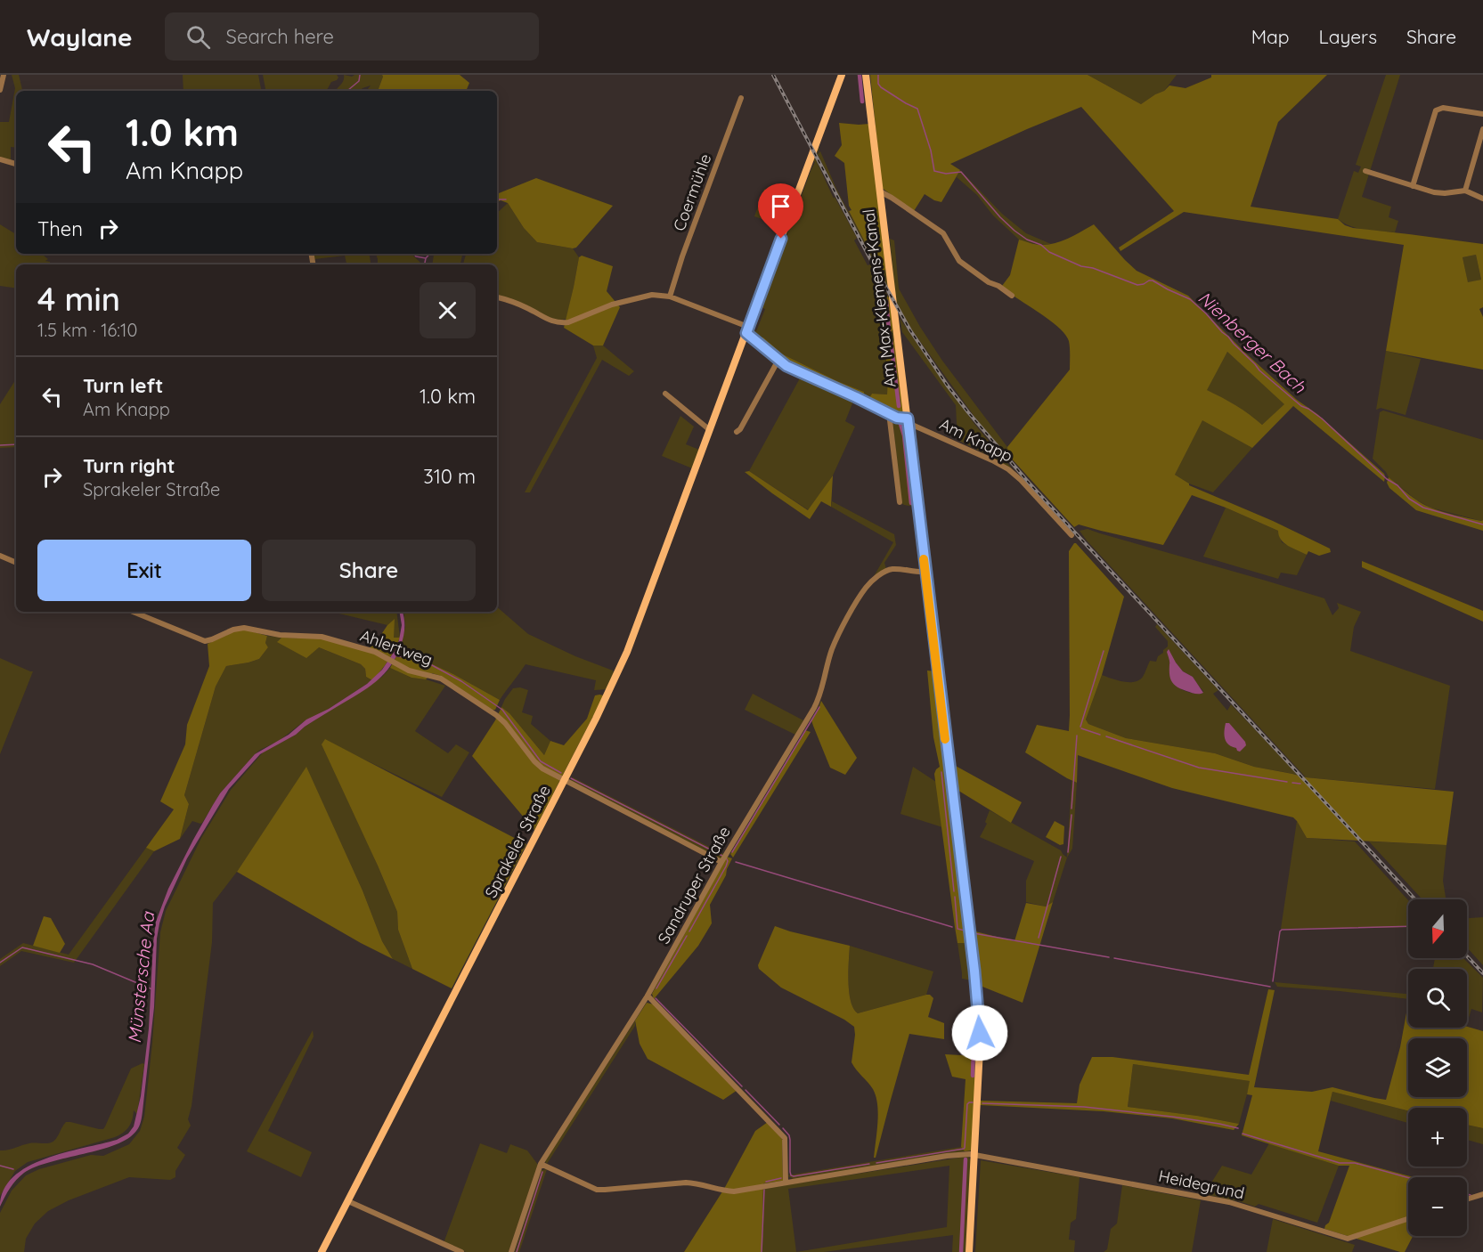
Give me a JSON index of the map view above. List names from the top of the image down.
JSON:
{
  "streets": {
    "main road": ["Am Max-Klemens-Kanal", "Sprakeler Straße"],
    "street": [
      "Coermühle",
      "Am Knapp",
      "Ahlertweg",
      "Sandruper Straße",
      "Heidegrund"
    ]
  },
  "crossings": [
    ["Am Max-Klemens-Kanal", "Am Knapp"],
    ["Am Max-Klemens-Kanal", "Sandruper Straße"],
    ["Am Max-Klemens-Kanal", "Heidegrund"],
    ["Am Knapp", "Sprakeler Straße"],
    ["Ahlertweg", "Sprakeler Straße"],
    ["Ahlertweg", "Sandruper Straße"],
    ["Sandruper Straße", "Heidegrund"]
  ],
  "water": ["Nienberger Bach", "Münstersche Aa"],
  "north": "bottom",
  "page": {
    "header": "Waylane",
    "search": "Search here",
    "nav": ["Map", "Layers", "Share"],
    "turn": ["1.0 km", "Am Knapp"],
    "then": "Then",
    "heading": ["4 min", "1.5 km · 16:10"],
    "list": [
      {
        "name": "Turn left",
        "note": "Am Knapp",
        "value": "1.0 km"
      },
      {
        "name": "Turn right",
        "note": "Sprakeler Straße",
        "value": "310 m"
      }
    ],
    "buttons": ["Exit", "Share"],
    "map_buttons": ["+", "−"]
  }
}
